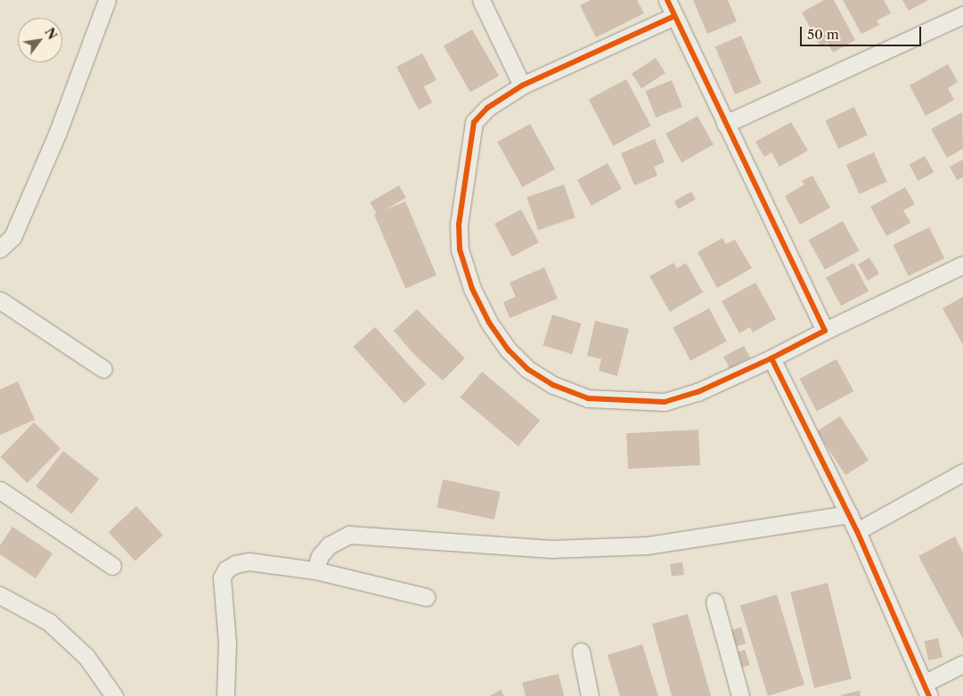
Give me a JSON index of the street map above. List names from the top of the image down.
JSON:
{
  "scale_bar": "50 m",
  "north": "top right"
}
